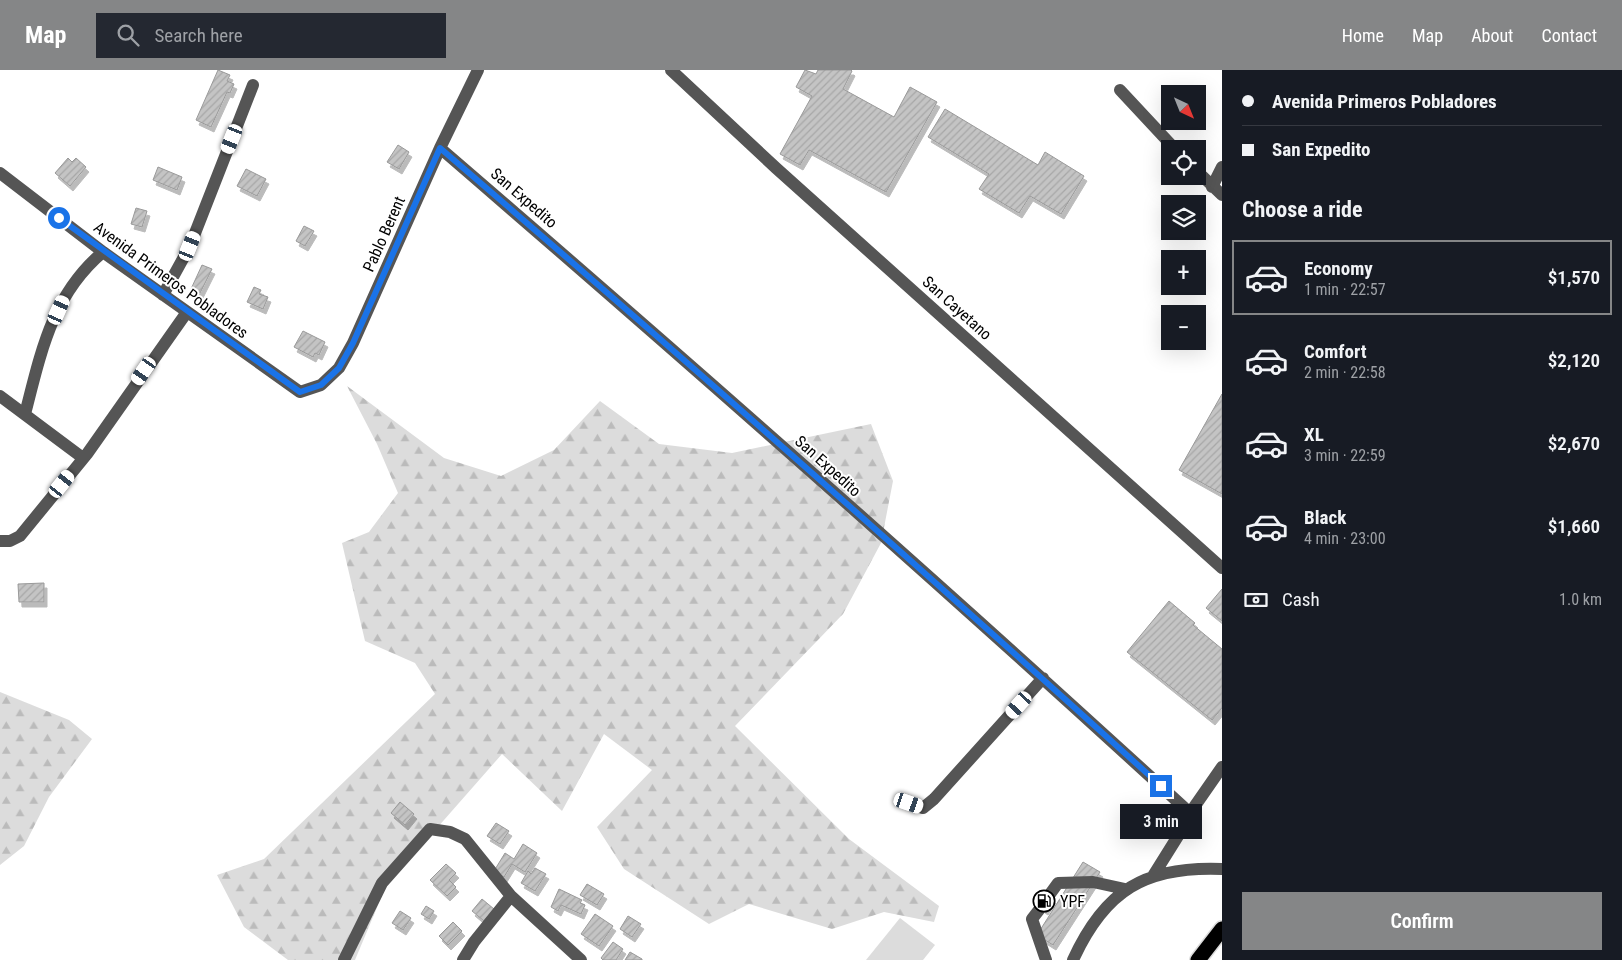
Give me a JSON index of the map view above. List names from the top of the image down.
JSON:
{
  "streets": {
    "street": [
      "San Expedito",
      "Pablo Berent",
      "Avenida Primeros Pobladores",
      "San Cayetano"
    ]
  },
  "crossings": [
    ["San Expedito", "Pablo Berent"],
    ["Pablo Berent", "Avenida Primeros Pobladores"]
  ],
  "places": {
    "fuel station": ["YPF"]
  },
  "north": "bottom right",
  "page": {
    "header": "Map",
    "search": "Search here",
    "nav": [
      "Home",
      "Map",
      "About",
      "Contact"
    ],
    "banner": ["Avenida Primeros Pobladores", "San Expedito"],
    "map_buttons": ["+", "−"],
    "heading": "Choose a ride",
    "list": [
      {
        "name": "Economy",
        "note": "1 min · 22:57",
        "value": "$1,570"
      },
      {
        "name": "Comfort",
        "note": "2 min · 22:58",
        "value": "$2,120"
      },
      {
        "name": "XL",
        "note": "3 min · 22:59",
        "value": "$2,670"
      },
      {
        "name": "Black",
        "note": "4 min · 23:00",
        "value": "$1,660"
      }
    ],
    "pay": ["Cash", "1.0 km"],
    "bubble": "3 min",
    "buttons": "Confirm"
  }
}
